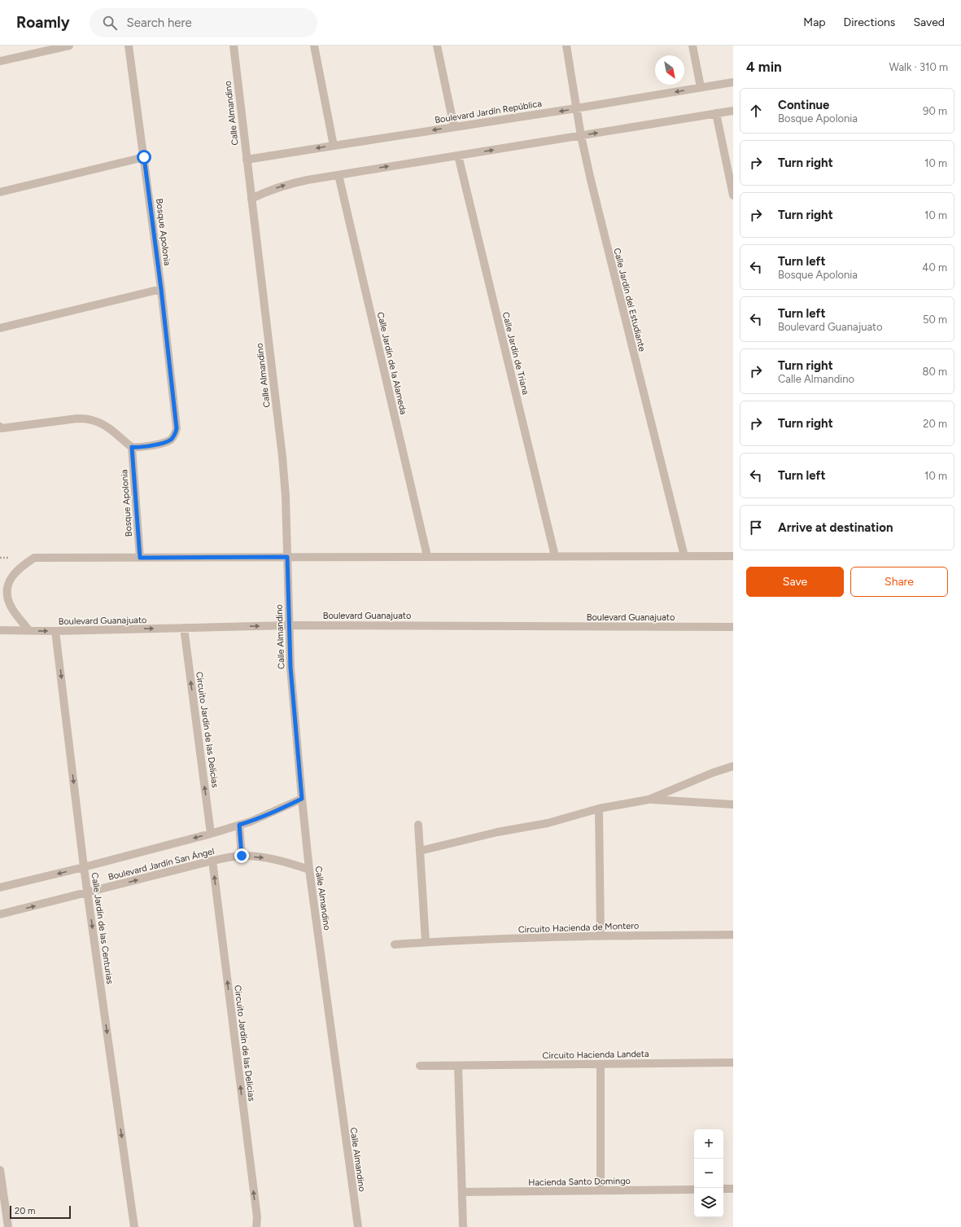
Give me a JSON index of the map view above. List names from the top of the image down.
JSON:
{
  "streets": {
    "street": [
      "Boulevard Jardín República",
      "Calle Almandino",
      "Bosque Apolonia",
      "Calle Jardín del Estudiante",
      "Calle Jardín de Triana",
      "Calle Jardín de la Alameda",
      "Boulevard Guanajuato",
      "Circuito Jardín de las Delicias",
      "Boulevard Jardín San Ángel",
      "Circuito Hacienda de Montero",
      "Calle Jardín de las Centurias",
      "Circuito Hacienda Landeta",
      "Hacienda Santo Domingo"
    ]
  },
  "crossings": [
    ["Boulevard Jardín República", "Calle Almandino"],
    ["Boulevard Jardín República", "Calle Jardín del Estudiante"],
    ["Calle Almandino", "Boulevard Guanajuato"],
    ["Calle Almandino", "Boulevard Jardín San Ángel"],
    ["Boulevard Guanajuato", "Circuito Jardín de las Delicias"],
    ["Boulevard Guanajuato", "Calle Jardín de las Centurias"],
    ["Circuito Jardín de las Delicias", "Boulevard Jardín San Ángel"],
    ["Boulevard Jardín San Ángel", "Calle Jardín de las Centurias"]
  ],
  "one_way": ["Circuito Jardín de las Delicias", "Calle Jardín de las Centurias"],
  "scale_bar": "20 m",
  "north": "bottom right",
  "page": {
    "header": "Roamly",
    "search": "Search here",
    "nav": ["Map", "Directions", "Saved"],
    "heading": ["4 min", "Walk · 310 m"],
    "list": [
      ["Continue", "Bosque Apolonia", "90 m"],
      ["Turn right", "10 m"],
      ["Turn right", "10 m"],
      ["Turn left", "Bosque Apolonia", "40 m"],
      ["Turn left", "Boulevard Guanajuato", "50 m"],
      ["Turn right", "Calle Almandino", "80 m"],
      ["Turn right", "20 m"],
      ["Turn left", "10 m"],
      "Arrive at destination"
    ],
    "buttons": ["Save", "Share"],
    "map_buttons": ["+", "−"],
    "scale": "20 m"
  }
}
